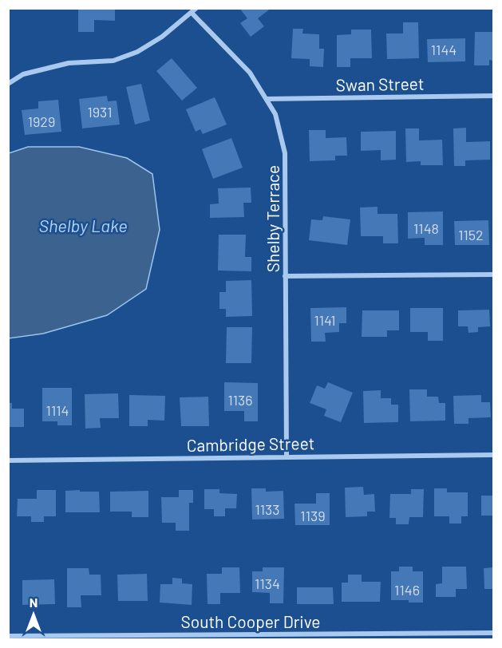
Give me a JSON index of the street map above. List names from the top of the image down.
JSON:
{
  "streets": {
    "street": [
      "Swan Street",
      "Shelby Terrace",
      "Cambridge Street",
      "South Cooper Drive"
    ]
  },
  "crossings": [
    ["Swan Street", "Shelby Terrace"],
    ["Shelby Terrace", "Cambridge Street"]
  ],
  "water": ["Shelby Lake"],
  "house_numbers": [
    "1144",
    "1931",
    "1929",
    "1148",
    "1152",
    "1141",
    "1136",
    "1114",
    "1133",
    "1139",
    "1134",
    "1146"
  ],
  "north": "top"
}
